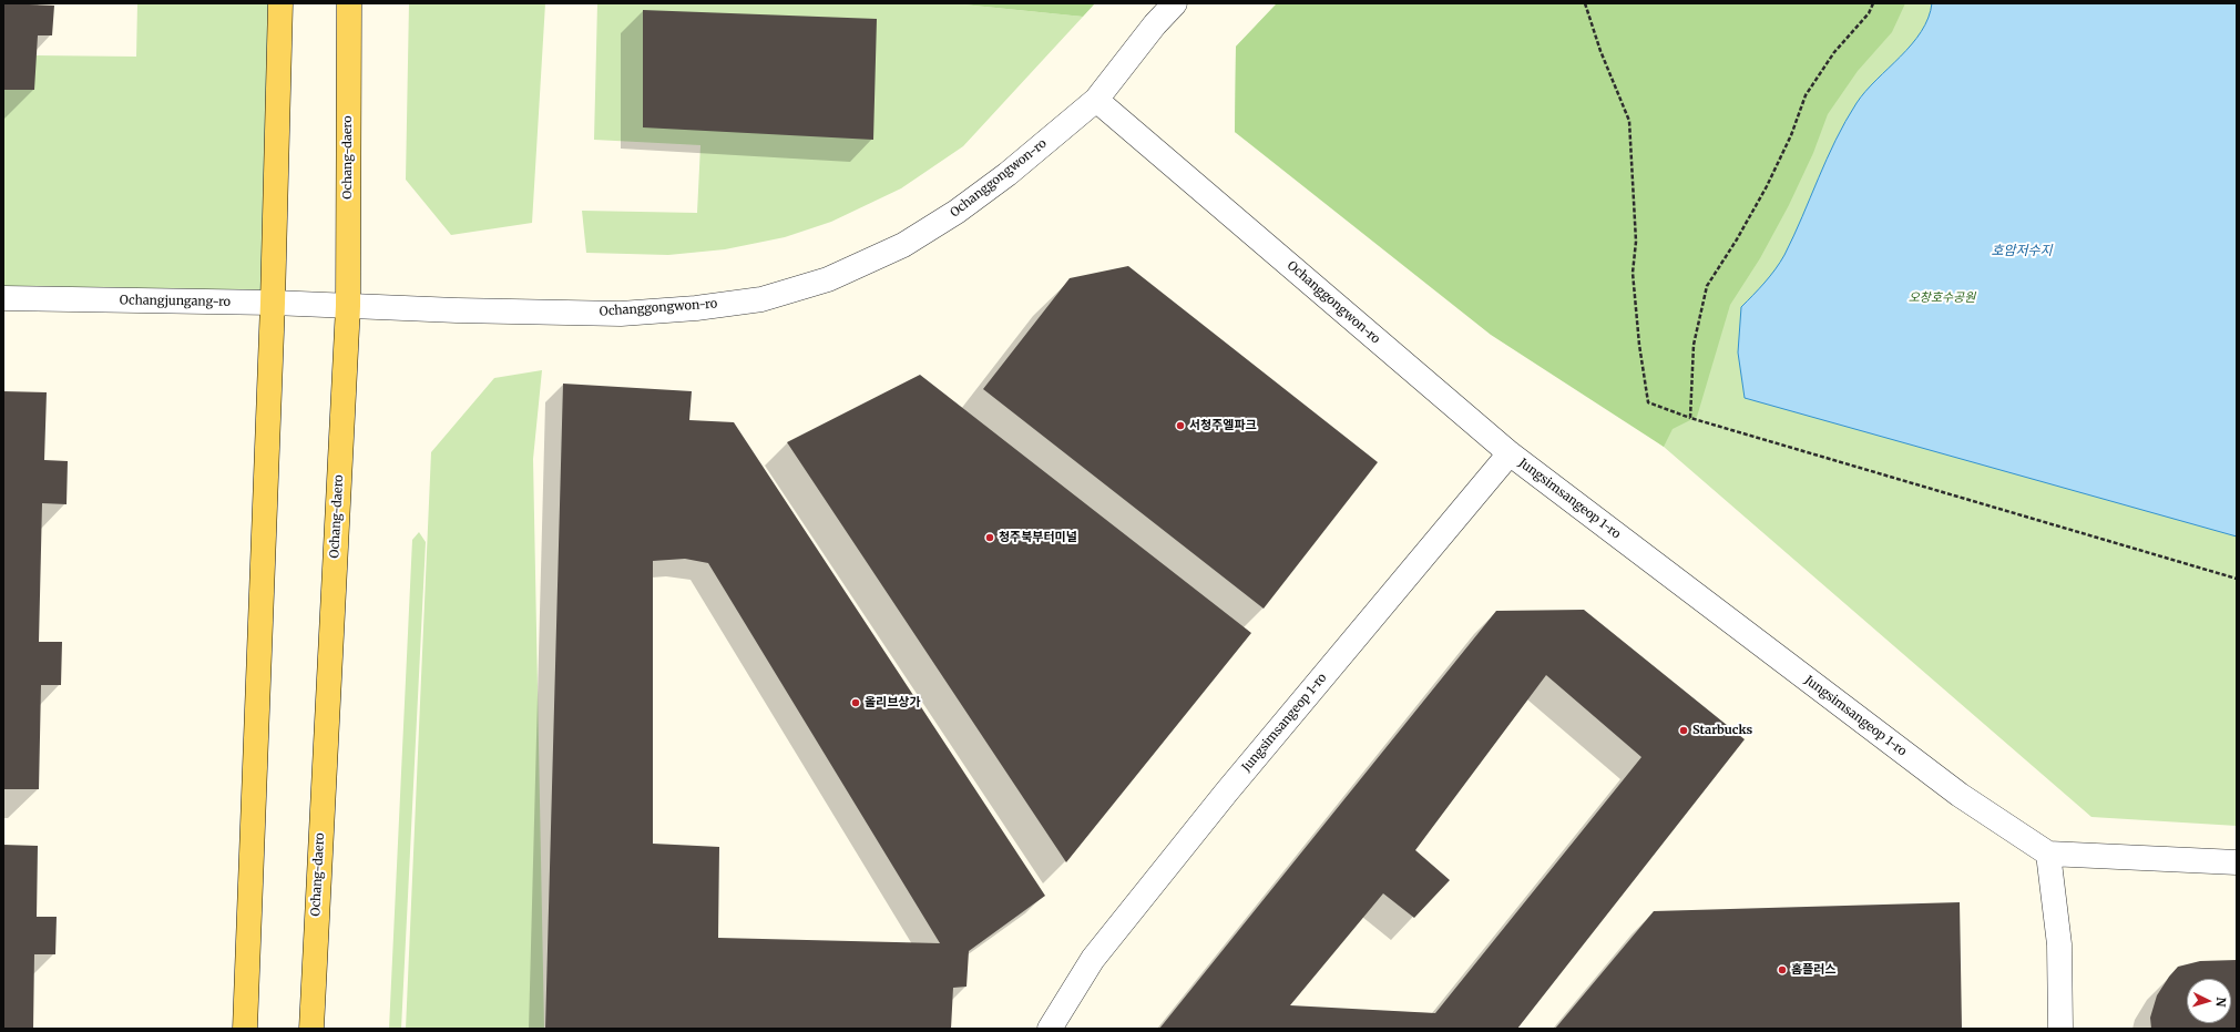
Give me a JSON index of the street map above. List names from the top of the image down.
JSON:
{
  "streets": {
    "main road": ["Ochang-daero"],
    "street": ["Ochanggongwon-ro", "Ochangjungang-ro", "Jungsimsangeop 1-ro"]
  },
  "crossings": [
    ["Ochang-daero", "Ochanggongwon-ro"],
    ["Ochang-daero", "Ochangjungang-ro"],
    ["Ochanggongwon-ro", "Ochangjungang-ro"],
    ["Ochanggongwon-ro", "Jungsimsangeop 1-ro"]
  ],
  "water": ["호암저수지"],
  "parks": ["오창호수공원"],
  "places": [
    "서청주엘파크",
    "청주북부터미널",
    "올리브상가",
    "Starbucks",
    "홈플러스"
  ],
  "north": "right"
}
